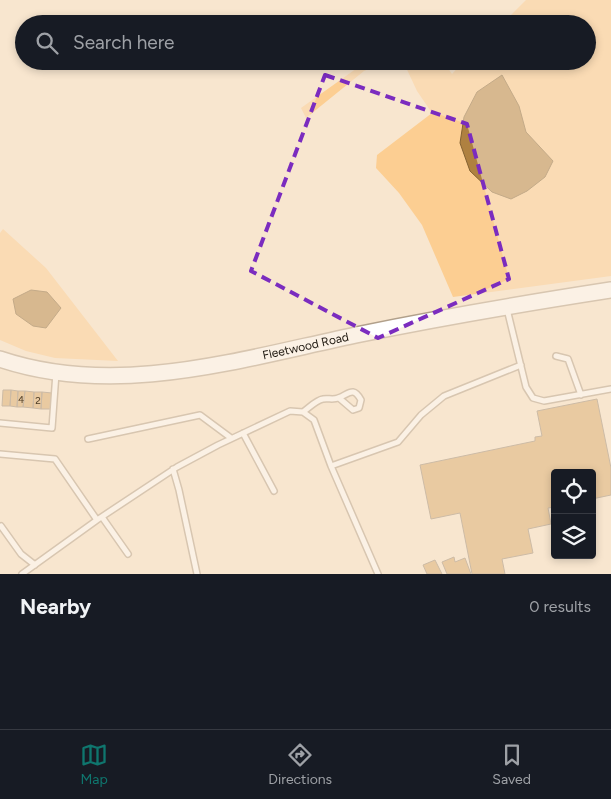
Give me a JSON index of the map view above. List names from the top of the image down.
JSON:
{
  "streets": {
    "main road": ["Fleetwood Road"]
  },
  "house_numbers": ["4", "2"],
  "page": {
    "search": "Search here",
    "heading": ["Nearby", "0 results"],
    "nav": ["Map", "Directions", "Saved"]
  }
}
